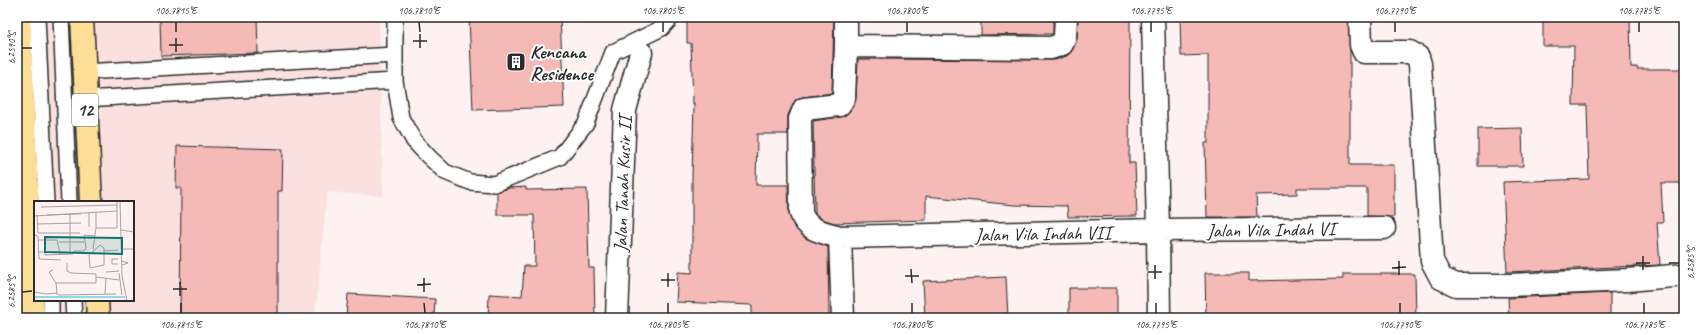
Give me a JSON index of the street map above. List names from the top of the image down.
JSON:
{
  "streets": {
    "highway": ["12"],
    "street": ["Jalan Tanah Kusir II", "Jalan Vila Indah VI", "Jalan Vila Indah VII"]
  },
  "crossings": [
    ["Jalan Vila Indah VI", "Jalan Vila Indah VII"]
  ],
  "places": {
    "building": ["Kencana Residence"]
  },
  "coordinates": [
    "106.7815°E",
    "106.7810°E",
    "106.7805°E",
    "106.7800°E",
    "106.7795°E",
    "106.7790°E",
    "106.7785°E",
    "6.2590°S",
    "6.2585°S"
  ]
}
